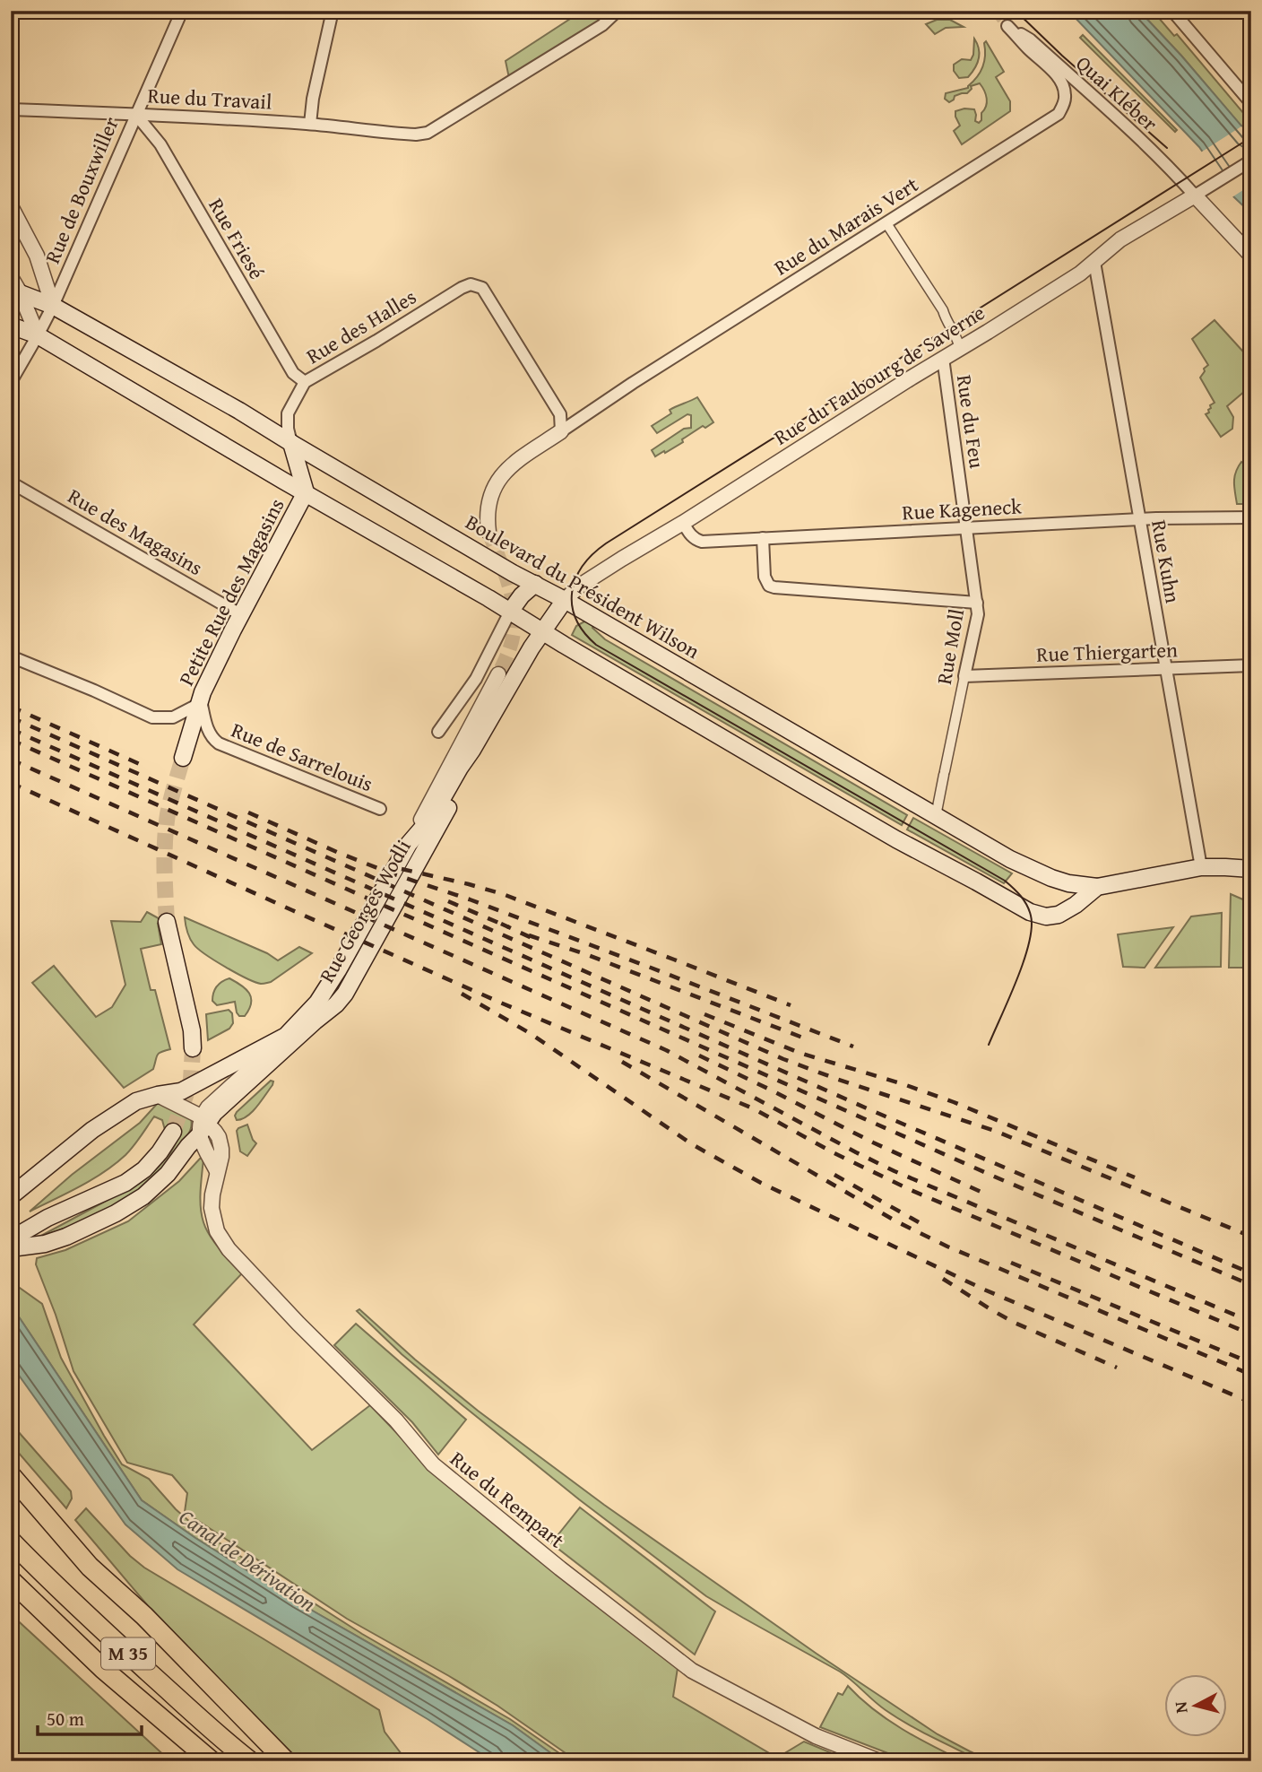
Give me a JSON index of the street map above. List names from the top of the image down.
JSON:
{
  "streets": {
    "highway": ["M 35"],
    "main road": ["Boulevard du Président Wilson", "Petite Rue des Magasins", "Rue Georges Wodli"],
    "street": [
      "Quai Kléber",
      "Rue du Travail",
      "Rue de Bouxwiller",
      "Rue du Marais Vert",
      "Rue Friesé",
      "Rue des Halles",
      "Rue du Faubourg de Saverne",
      "Rue du Feu",
      "Rue Kageneck",
      "Rue des Magasins",
      "Rue Kuhn",
      "Rue Moll",
      "Rue Thiergarten",
      "Rue de Sarrelouis",
      "Rue du Rempart"
    ]
  },
  "crossings": [
    ["Quai Kléber", "Rue du Marais Vert"],
    ["Quai Kléber", "Rue du Faubourg de Saverne"],
    ["Rue du Travail", "Rue de Bouxwiller"],
    ["Rue du Travail", "Rue Friesé"],
    ["Rue de Bouxwiller", "Rue Friesé"],
    ["Rue de Bouxwiller", "Boulevard du Président Wilson"],
    ["Rue Friesé", "Rue des Halles"],
    ["Rue des Halles", "Boulevard du Président Wilson"],
    ["Rue du Faubourg de Saverne", "Rue du Feu"],
    ["Rue du Faubourg de Saverne", "Rue Kageneck"],
    ["Rue du Faubourg de Saverne", "Rue Kuhn"],
    ["Rue du Faubourg de Saverne", "Boulevard du Président Wilson"],
    ["Rue du Feu", "Rue Kageneck"],
    ["Rue du Feu", "Rue Moll"],
    ["Rue Kageneck", "Rue Kuhn"],
    ["Rue Kageneck", "Rue Moll"],
    ["Rue des Magasins", "Petite Rue des Magasins"],
    ["Rue Kuhn", "Rue Thiergarten"],
    ["Boulevard du Président Wilson", "Rue Moll"],
    ["Petite Rue des Magasins", "Rue de Sarrelouis"],
    ["Rue Moll", "Rue Thiergarten"],
    ["Rue Georges Wodli", "Rue du Rempart"]
  ],
  "water": ["Canal de Dérivation"],
  "scale_bar": "50 m",
  "north": "left"
}
